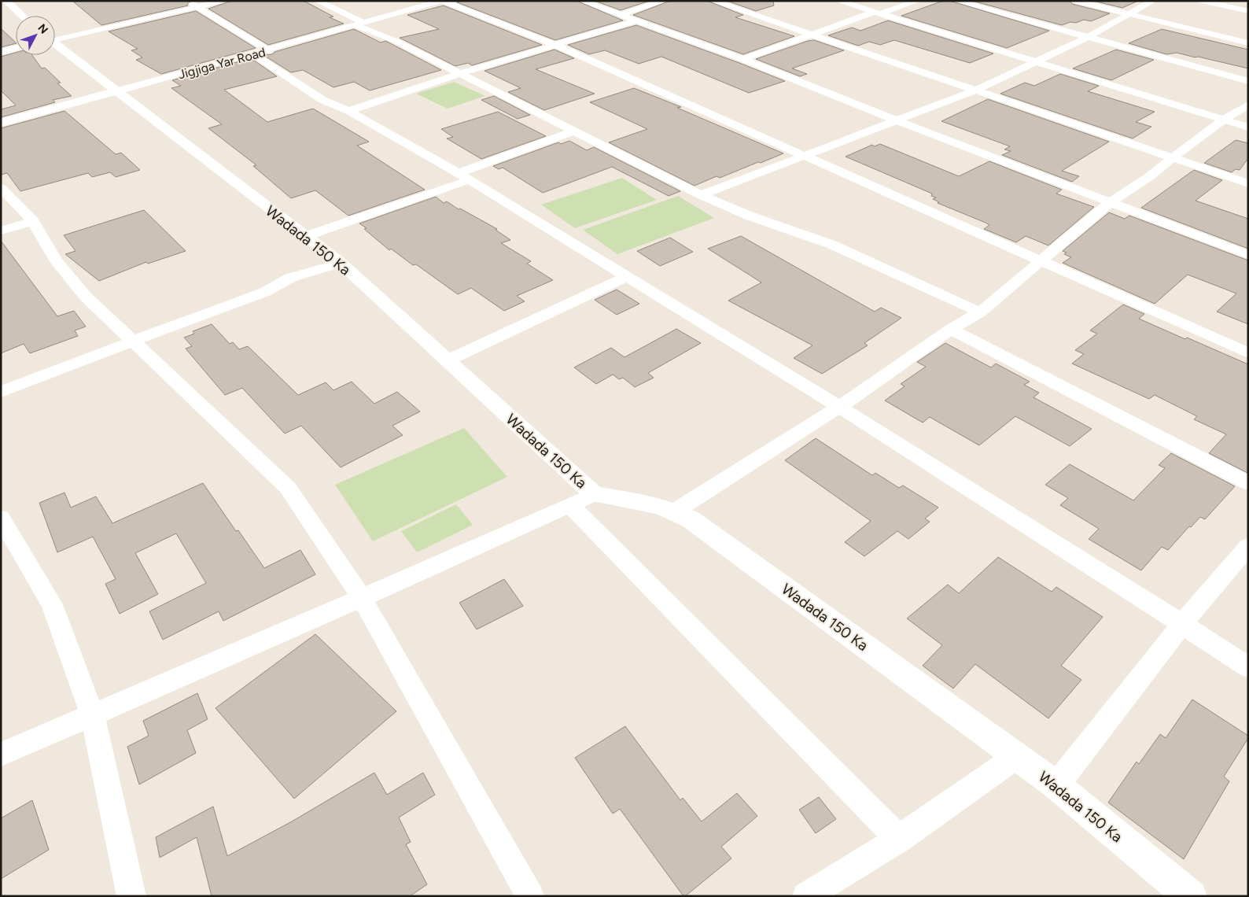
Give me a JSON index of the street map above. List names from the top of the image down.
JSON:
{
  "streets": {
    "street": ["Jigjiga Yar Road", "Wadada 150 Ka"]
  },
  "crossings": [
    ["Jigjiga Yar Road", "Wadada 150 Ka"]
  ],
  "north": "top right"
}
